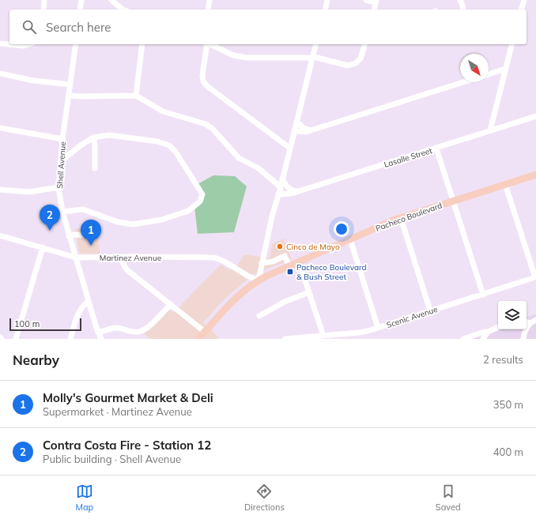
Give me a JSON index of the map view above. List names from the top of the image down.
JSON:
{
  "streets": {
    "main road": ["Pacheco Boulevard"],
    "street": [
      "Lasalle Street",
      "Shell Avenue",
      "Martinez Avenue",
      "Scenic Avenue"
    ]
  },
  "crossings": [
    ["Shell Avenue", "Martinez Avenue"],
    ["Pacheco Boulevard", "Martinez Avenue"],
    ["Pacheco Boulevard", "Scenic Avenue"]
  ],
  "places": {
    "other": ["Cinco de Mayo"],
    "transit": ["Pacheco Boulevard & Bush Street"]
  },
  "scale_bar": "100 m",
  "north": "bottom right",
  "page": {
    "search": "Search here",
    "pins": ["2", "1"],
    "scale": "100 m",
    "heading": ["Nearby", "2 results"],
    "list": [
      {
        "mark": "1",
        "name": "Molly's Gourmet Market & Deli",
        "note": "Supermarket · Martinez Avenue",
        "value": "350 m"
      },
      {
        "mark": "2",
        "name": "Contra Costa Fire - Station 12",
        "note": "Public building · Shell Avenue",
        "value": "400 m"
      }
    ],
    "nav": ["Map", "Directions", "Saved"]
  }
}
